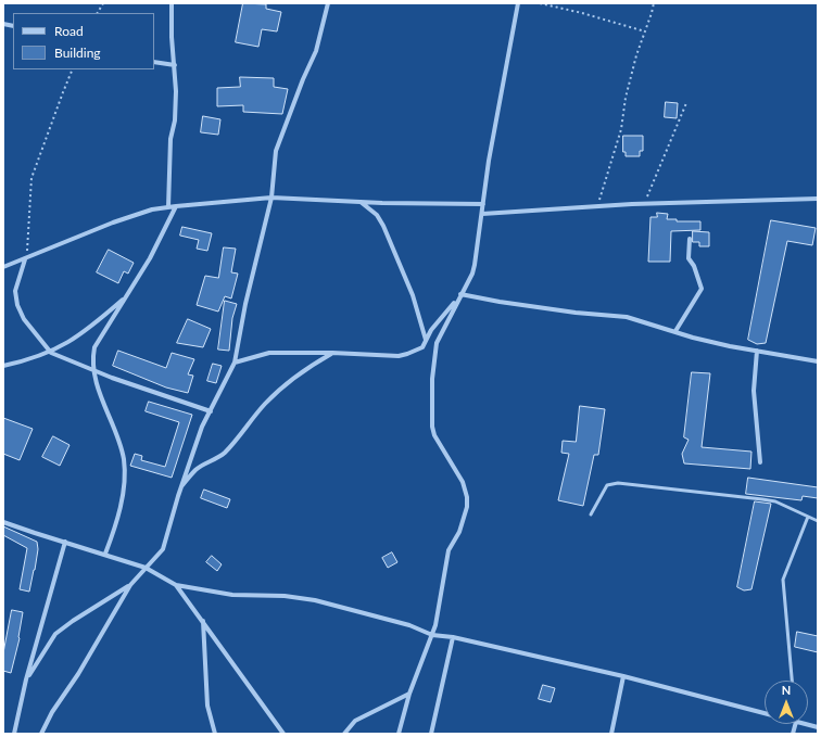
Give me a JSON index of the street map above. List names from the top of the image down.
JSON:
{
  "legend": ["Road", "Building"],
  "north": "top"
}
